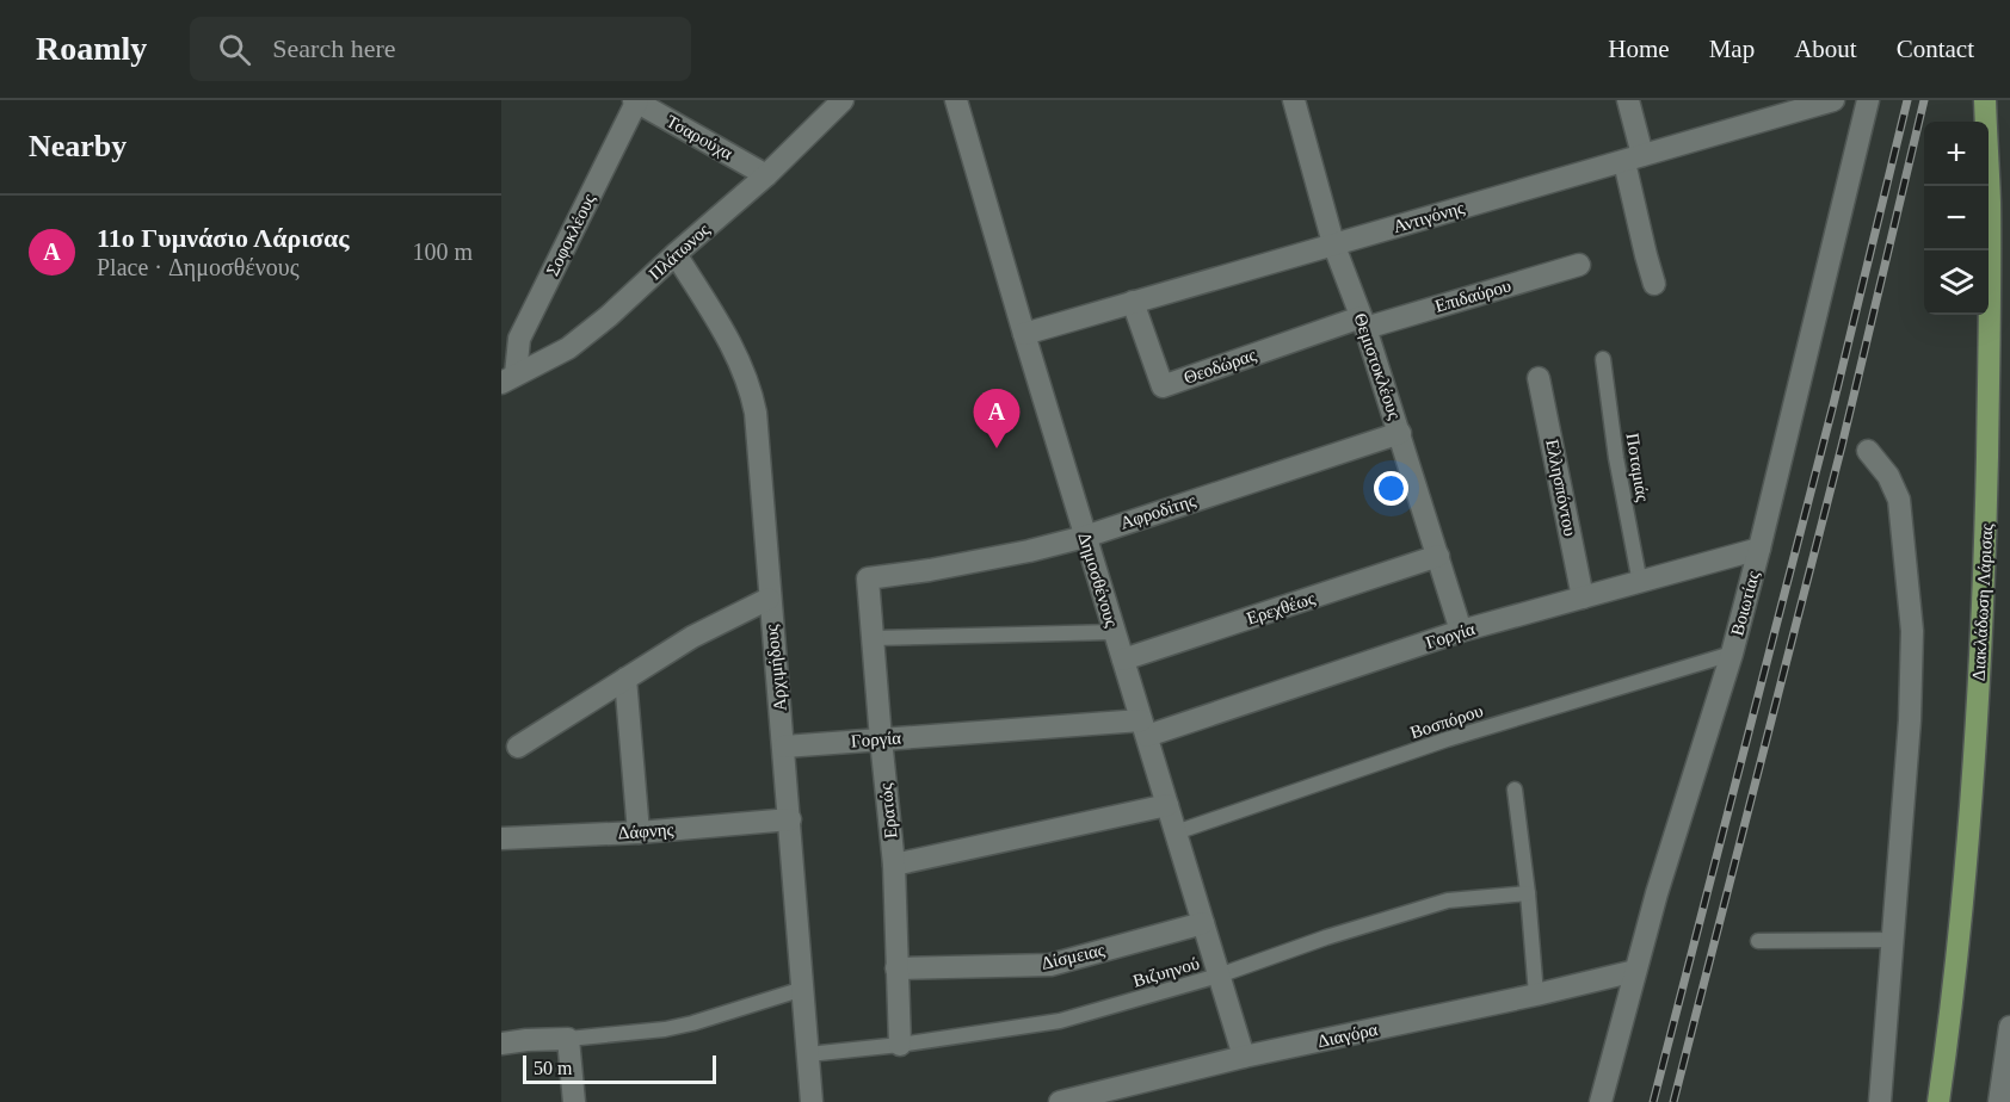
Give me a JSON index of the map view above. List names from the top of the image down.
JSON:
{
  "streets": {
    "main road": ["Διακλάδωση Λάρισας"],
    "street": [
      "Τσαρούχα",
      "Αντιγόνης",
      "Σοφοκλέους",
      "Πλάτωνος",
      "Επιδαύρου",
      "Θεοδώρας",
      "Θεμιστοκλέους",
      "Ελλησπόντου",
      "Αφροδίτης",
      "Δημοσθένους",
      "Βοιωτίας",
      "Ερεχθέως",
      "Γοργία",
      "Αρχιμήδους",
      "Ερατώς",
      "Δάφνης",
      "Δίσμειας",
      "Διαγόρα"
    ],
    "lane": ["Ποταμιάς", "Βοσπόρου", "Βιζυηνού"]
  },
  "crossings": [
    ["Τσαρούχα", "Σοφοκλέους"],
    ["Τσαρούχα", "Πλάτωνος"],
    ["Αντιγόνης", "Θεοδώρας"],
    ["Αντιγόνης", "Θεμιστοκλέους"],
    ["Αντιγόνης", "Δημοσθένους"],
    ["Σοφοκλέους", "Πλάτωνος"],
    ["Πλάτωνος", "Αρχιμήδους"],
    ["Επιδαύρου", "Θεοδώρας"],
    ["Επιδαύρου", "Θεμιστοκλέους"],
    ["Θεοδώρας", "Θεμιστοκλέους"],
    ["Θεμιστοκλέους", "Αφροδίτης"],
    ["Θεμιστοκλέους", "Ερεχθέως"],
    ["Θεμιστοκλέους", "Γοργία"],
    ["Ποταμιάς", "Γοργία"],
    ["Ελλησπόντου", "Γοργία"],
    ["Αφροδίτης", "Δημοσθένους"],
    ["Αφροδίτης", "Ερατώς"],
    ["Δημοσθένους", "Ερεχθέως"],
    ["Δημοσθένους", "Γοργία"],
    ["Δημοσθένους", "Βοσπόρου"],
    ["Δημοσθένους", "Δίσμειας"],
    ["Δημοσθένους", "Βιζυηνού"],
    ["Δημοσθένους", "Διαγόρα"],
    ["Βοιωτίας", "Γοργία"],
    ["Βοιωτίας", "Βοσπόρου"],
    ["Βοιωτίας", "Διαγόρα"],
    ["Γοργία", "Αρχιμήδους"],
    ["Γοργία", "Ερατώς"],
    ["Αρχιμήδους", "Δάφνης"],
    ["Αρχιμήδους", "Βιζυηνού"],
    ["Ερατώς", "Δίσμειας"],
    ["Ερατώς", "Βιζυηνού"]
  ],
  "scale_bar": "50 m",
  "page": {
    "header": "Roamly",
    "search": "Search here",
    "nav": [
      "Home",
      "Map",
      "About",
      "Contact"
    ],
    "heading": "Nearby",
    "map_buttons": ["+", "−"],
    "list": [
      {
        "mark": "A",
        "name": "11ο Γυμνάσιο Λάρισας",
        "note": "Place · Δημοσθένους",
        "value": "100 m"
      }
    ],
    "pins": "A",
    "scale": "50 m"
  }
}
